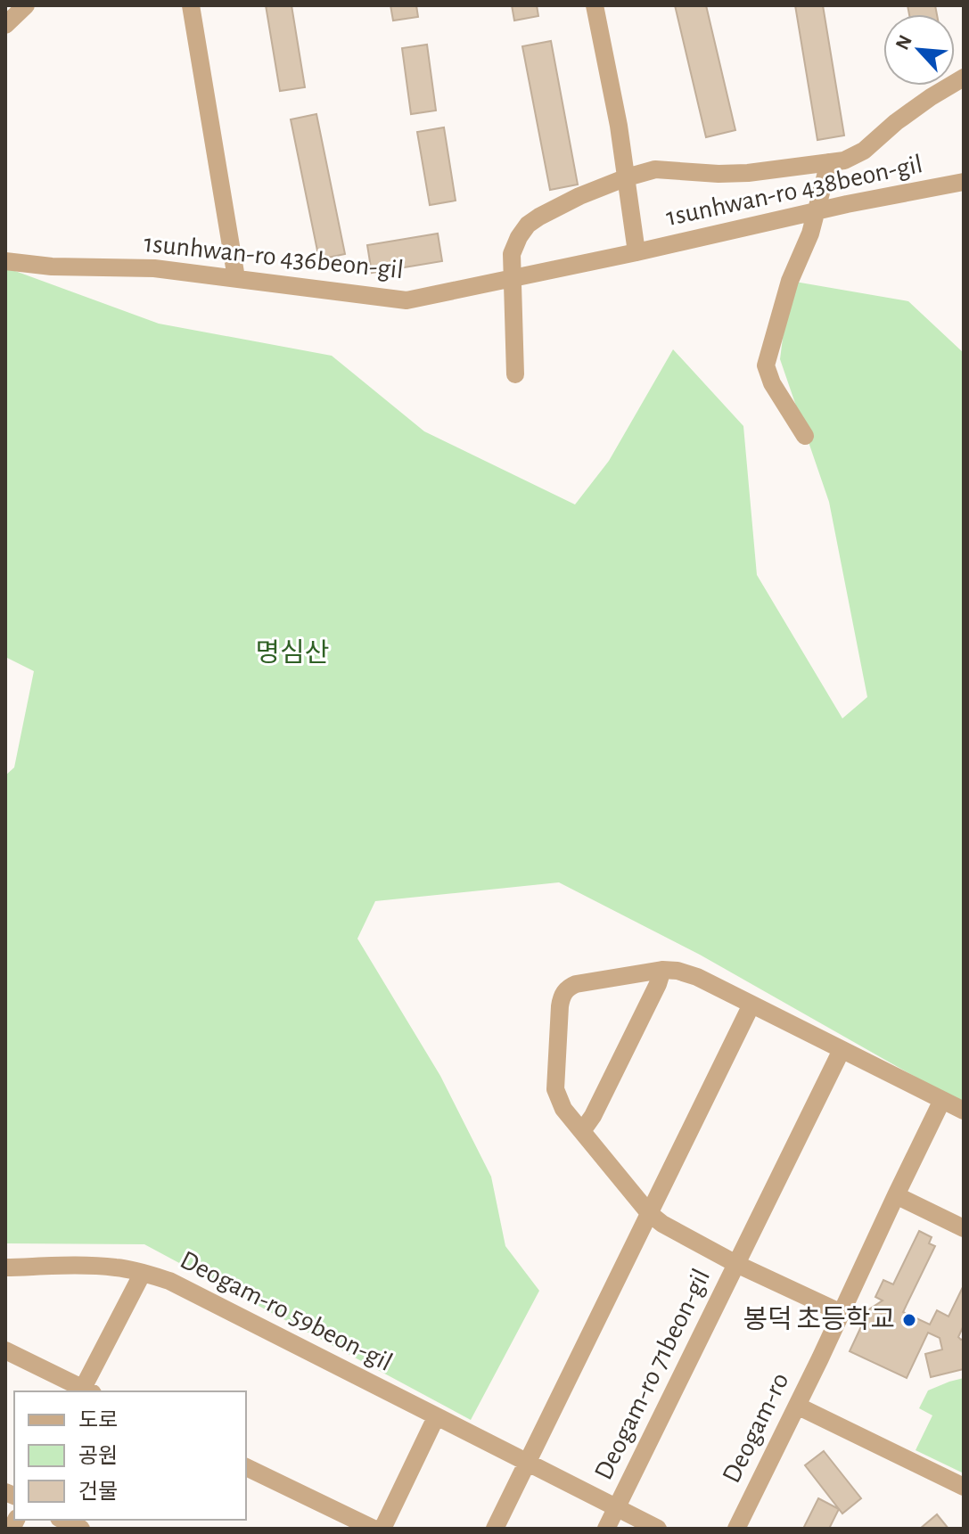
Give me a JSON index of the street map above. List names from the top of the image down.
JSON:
{
  "streets": {
    "street": [
      "1sunhwan-ro 438beon-gil",
      "1sunhwan-ro 436beon-gil",
      "Deogam-ro 59beon-gil",
      "Deogam-ro 71beon-gil",
      "Deogam-ro"
    ]
  },
  "crossings": [
    ["1sunhwan-ro 438beon-gil", "1sunhwan-ro 436beon-gil"],
    ["Deogam-ro 59beon-gil", "Deogam-ro 71beon-gil"],
    ["Deogam-ro 71beon-gil", "Deogam-ro"]
  ],
  "parks": ["명심산"],
  "places": ["봉덕 초등학교"],
  "legend": ["도로", "공원", "건물"],
  "north": "top left"
}
